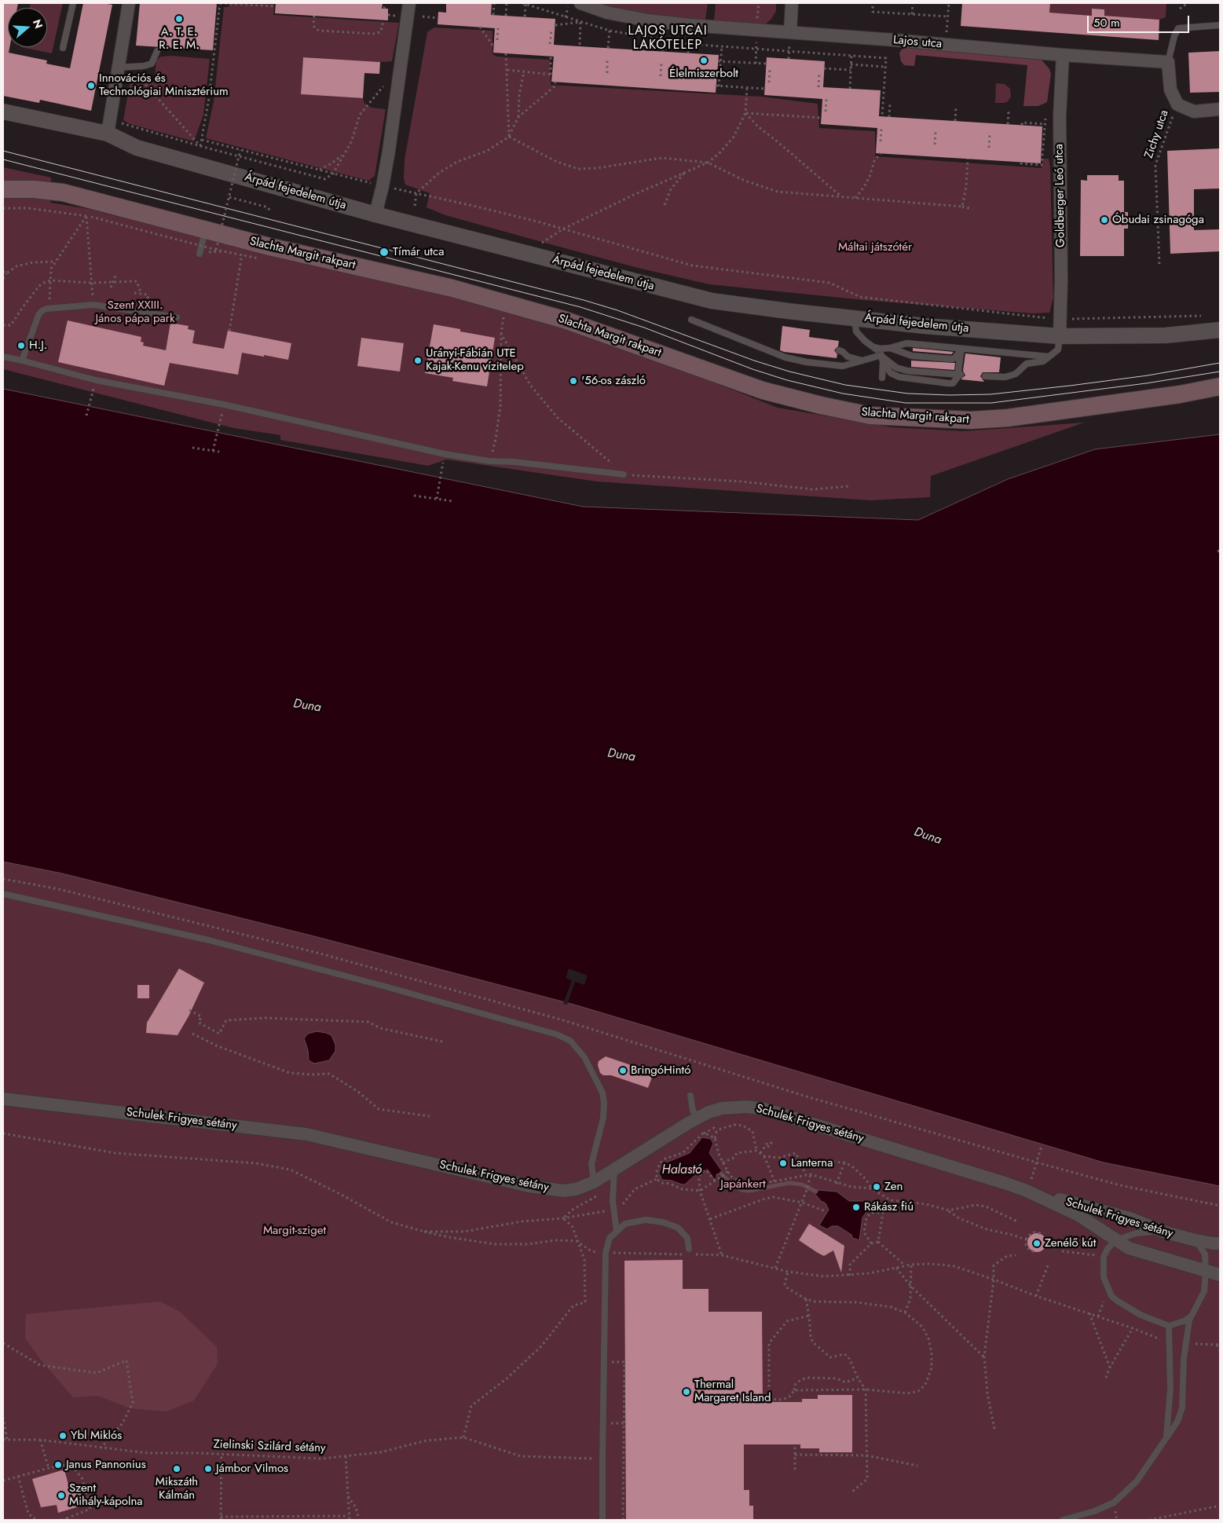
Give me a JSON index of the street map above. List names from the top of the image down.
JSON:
{
  "streets": {
    "main road": ["Slachta Margit rakpart"],
    "street": [
      "Lajos utca",
      "Árpád fejedelem útja",
      "Goldberger Leó utca",
      "Schulek Frigyes sétány"
    ],
    "path": ["Zichy utca", "Zielinski Szilárd sétány"]
  },
  "crossings": [
    ["Lajos utca", "Goldberger Leó utca"],
    ["Árpád fejedelem útja", "Goldberger Leó utca"]
  ],
  "districts": ["LAJOS UTCAI LAKÓTELEP"],
  "water": ["Duna", "Halastó"],
  "parks": [
    "Máltai játszótér",
    "Szent XXIII. János pápa park",
    "Japánkert",
    "Margit-sziget"
  ],
  "places": [
    "A. T. E. R. E. M.",
    "Élelmiszerbolt",
    "Innovációs és Technológiai Minisztérium",
    "Óbudai zsinagóga",
    "Tímár utca",
    "H.J.",
    "Urányi-Fábián UTE Kajak-Kenu vízitelep",
    "'56-os zászló",
    "BringóHintó",
    "Lanterna",
    "Zen",
    "Rákász fiú",
    "Zenélő kút",
    "Thermal Margaret Island",
    "Ybl Miklós",
    "Janus Pannonius",
    "Mikszáth Kálmán",
    "Jámbor Vilmos",
    "Szent Mihály-kápolna"
  ],
  "scale_bar": "50 m",
  "north": "right"
}
